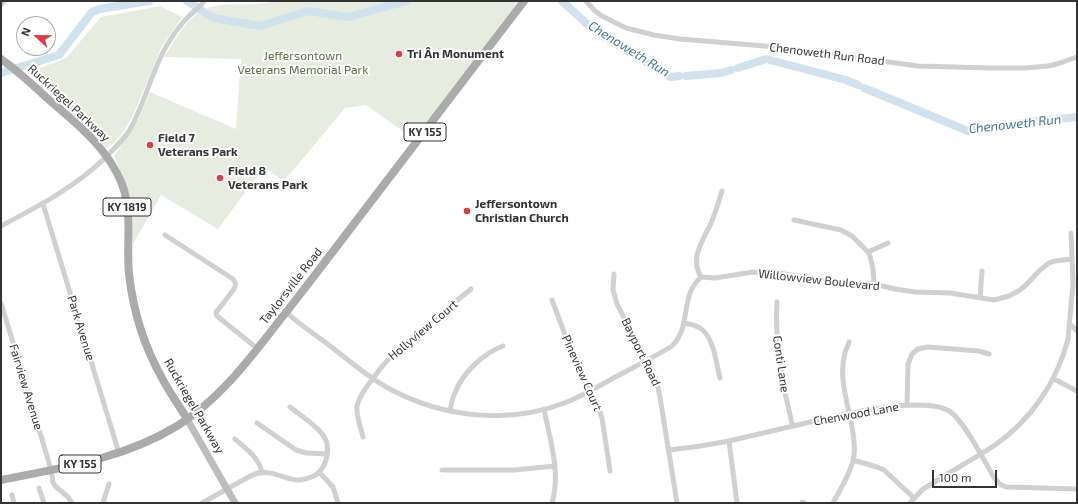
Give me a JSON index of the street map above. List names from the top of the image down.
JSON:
{
  "streets": {
    "main road": [
      "Ruckriegel Parkway",
      "KY 155",
      "KY 1819",
      "Taylorsville Road"
    ],
    "street": [
      "Chenoweth Run Road",
      "Willowview Boulevard",
      "Park Avenue",
      "Hollyview Court",
      "Bayport Road",
      "Conti Lane",
      "Pineview Court",
      "Fairview Avenue",
      "Chenwood Lane"
    ]
  },
  "crossings": [
    ["Ruckriegel Parkway", "Taylorsville Road"],
    ["Taylorsville Road", "Park Avenue"],
    ["Taylorsville Road", "Fairview Avenue"],
    ["Bayport Road", "Chenwood Lane"],
    ["Conti Lane", "Chenwood Lane"]
  ],
  "water": ["Chenoweth Run"],
  "parks": ["Jeffersontown Veterans Memorial Park"],
  "places": [
    "Tri Ân Monument",
    "Field 7 Veterans Park",
    "Field 8 Veterans Park",
    "Jeffersontown Christian Church"
  ],
  "scale_bar": "100 m",
  "north": "left"
}
